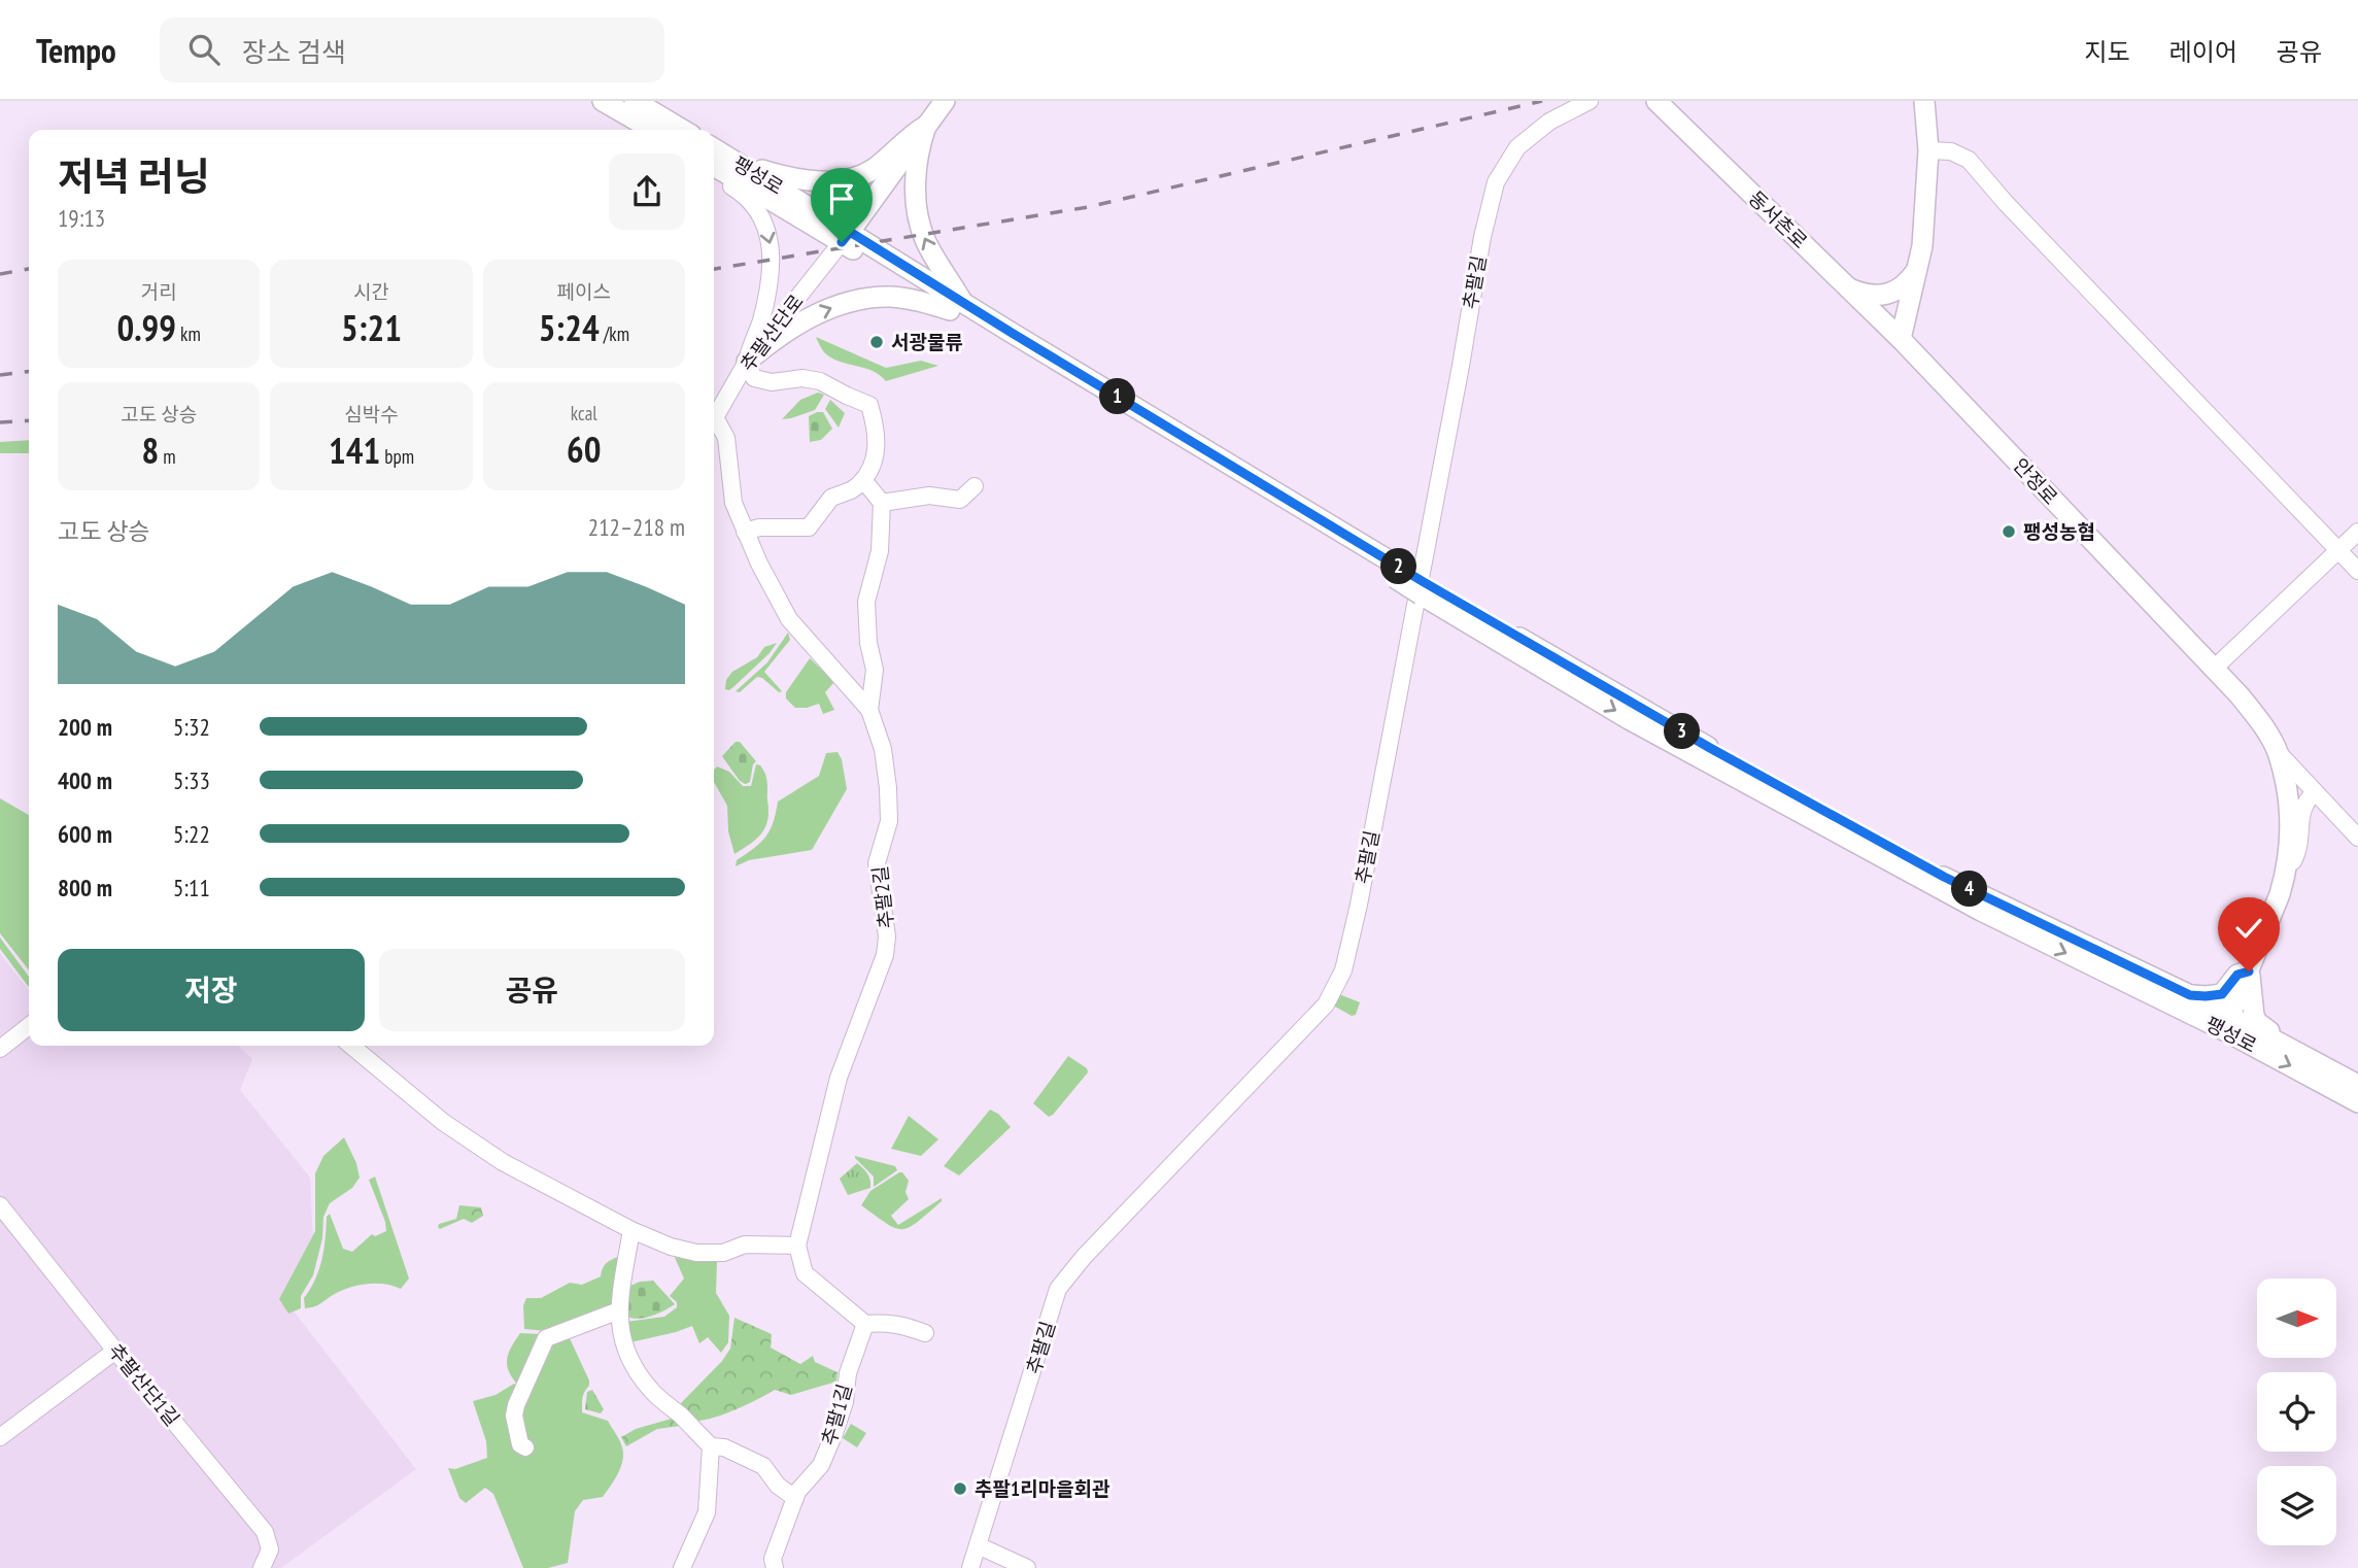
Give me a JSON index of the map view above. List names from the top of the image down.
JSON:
{
  "streets": {
    "main road": ["팽성로", "동서촌로", "안정로"],
    "street": [
      "추팔길",
      "추팔산단로",
      "추팔2길",
      "추팔산단1길",
      "추팔1길"
    ]
  },
  "crossings": [
    ["팽성로", "추팔산단로"],
    ["동서촌로", "안정로"]
  ],
  "places": ["서광물류", "팽성농협", "추팔1리마을회관"],
  "north": "right",
  "page": {
    "header": "Tempo",
    "search": "장소 검색",
    "nav": ["지도", "레이어", "공유"],
    "heading": ["저녁 러닝", "19:13"],
    "stats": [
      ["거리", "0.99 km"],
      ["시간", "5:21"],
      ["페이스", "5:24 /km"],
      ["고도 상승", "8 m"],
      ["심박수", "141 bpm"],
      ["kcal", "60"]
    ],
    "pins": [
      "1",
      "2",
      "3",
      "4"
    ],
    "chart": ["고도 상승", "212–218 m"],
    "list": [
      {
        "name": "200 m",
        "note": "5:32"
      },
      {
        "name": "400 m",
        "note": "5:33"
      },
      {
        "name": "600 m",
        "note": "5:22"
      },
      {
        "name": "800 m",
        "note": "5:11"
      }
    ],
    "buttons": ["저장", "공유"]
  }
}
